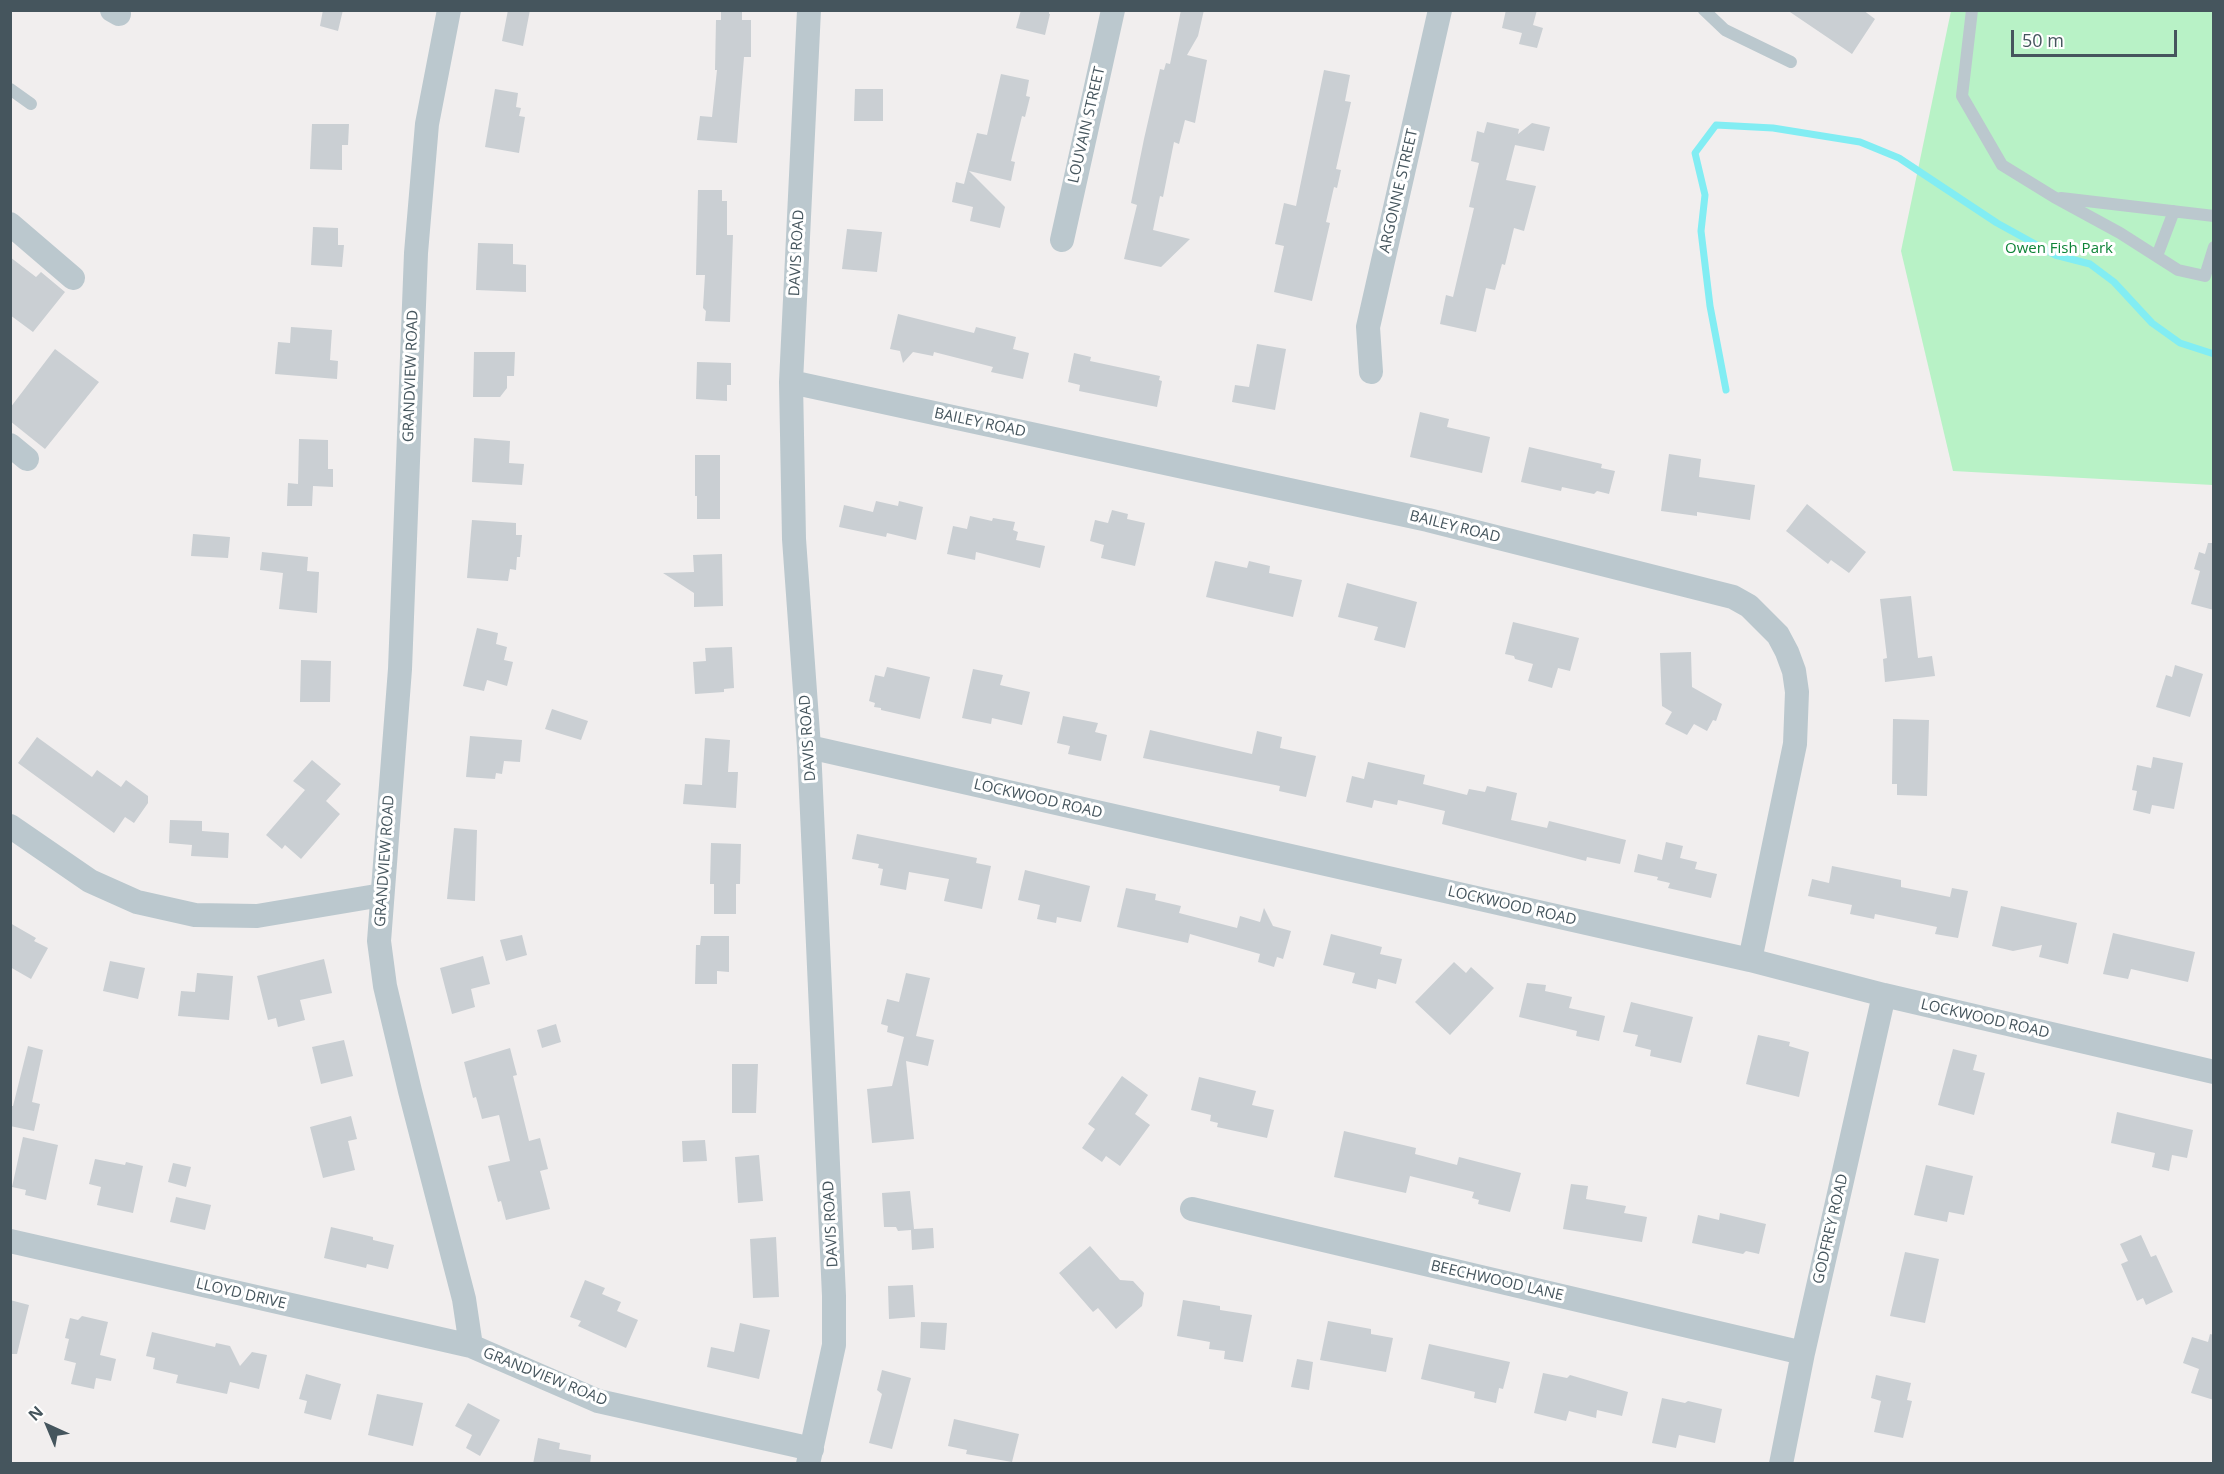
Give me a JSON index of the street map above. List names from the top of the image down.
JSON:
{
  "streets": {
    "street": [
      "LOUVAIN STREET",
      "ARGONNE STREET",
      "DAVIS ROAD",
      "GRANDVIEW ROAD",
      "BAILEY ROAD",
      "LOCKWOOD ROAD",
      "GODFREY ROAD",
      "BEECHWOOD LANE",
      "LLOYD DRIVE"
    ]
  },
  "crossings": [
    ["DAVIS ROAD", "GRANDVIEW ROAD"],
    ["DAVIS ROAD", "BAILEY ROAD"],
    ["DAVIS ROAD", "LOCKWOOD ROAD"],
    ["GRANDVIEW ROAD", "LLOYD DRIVE"],
    ["BAILEY ROAD", "LOCKWOOD ROAD"],
    ["LOCKWOOD ROAD", "GODFREY ROAD"],
    ["GODFREY ROAD", "BEECHWOOD LANE"]
  ],
  "parks": ["Owen Fish Park"],
  "scale_bar": "50 m",
  "north": "top left"
}
